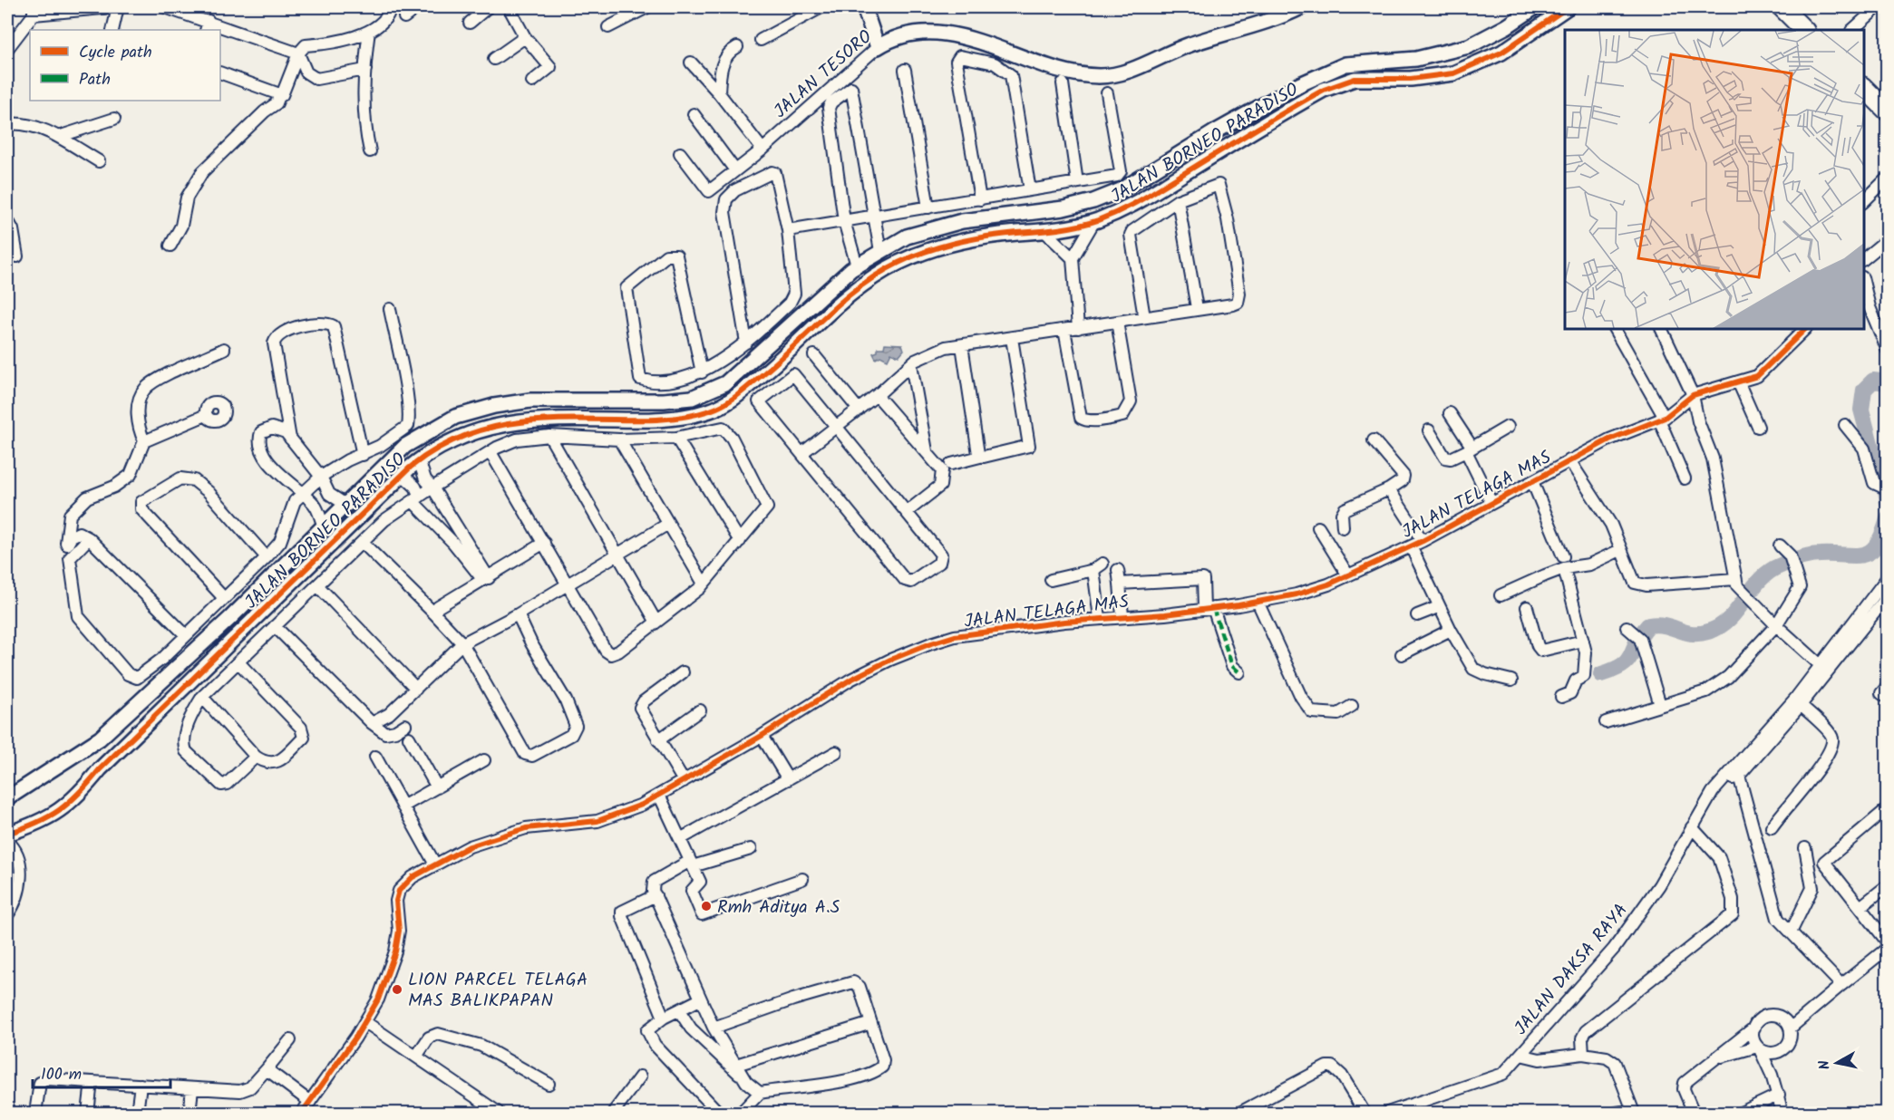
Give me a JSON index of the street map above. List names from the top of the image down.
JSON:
{
  "streets": {
    "street": [
      "JALAN TESORO",
      "JALAN BORNEO PARADISO",
      "JALAN TELAGA MAS",
      "JALAN DAKSA RAYA"
    ]
  },
  "places": ["Rmh Aditya A.S", "LION PARCEL TELAGA MAS BALIKPAPAN"],
  "legend": ["Cycle path", "Path"],
  "scale_bar": "100 m",
  "north": "left"
}
